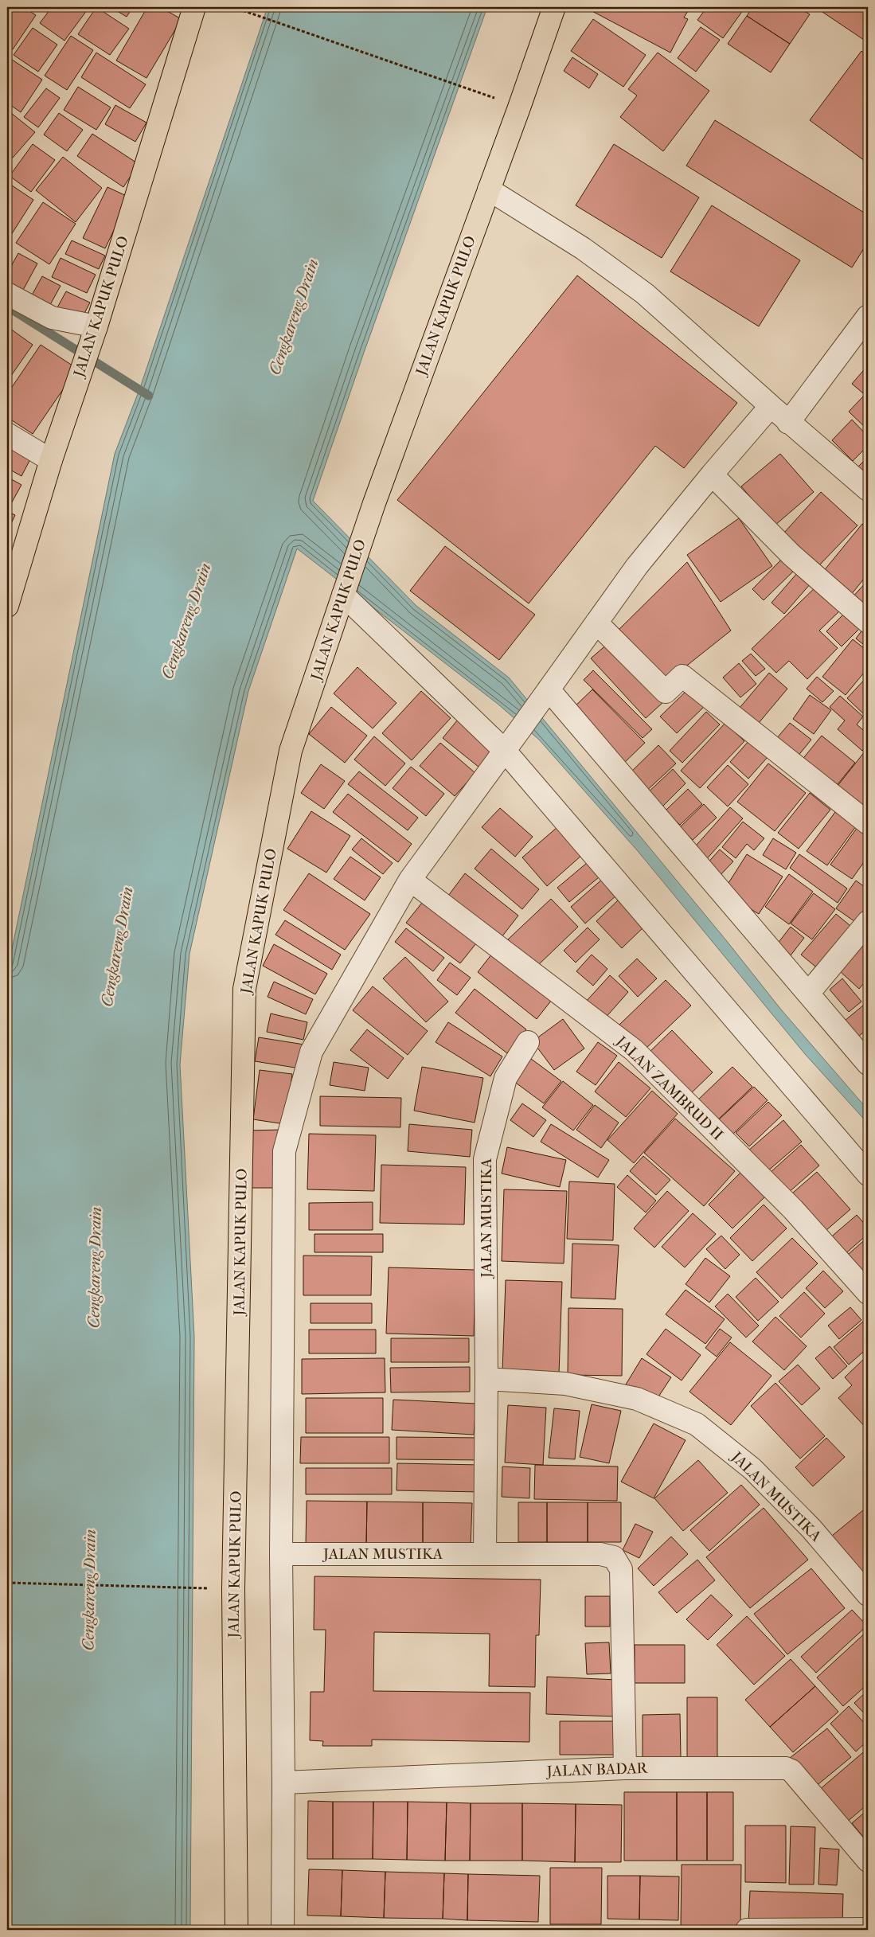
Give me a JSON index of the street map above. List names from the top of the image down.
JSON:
{
  "streets": {
    "main road": ["JALAN KAPUK PULO"],
    "street": ["JALAN ZAMBRUD II", "JALAN MUSTIKA", "JALAN BADAR"]
  },
  "crossings": [
    ["JALAN MUSTIKA", "JALAN BADAR"]
  ],
  "water": ["Cengkareng Drain"]
}
